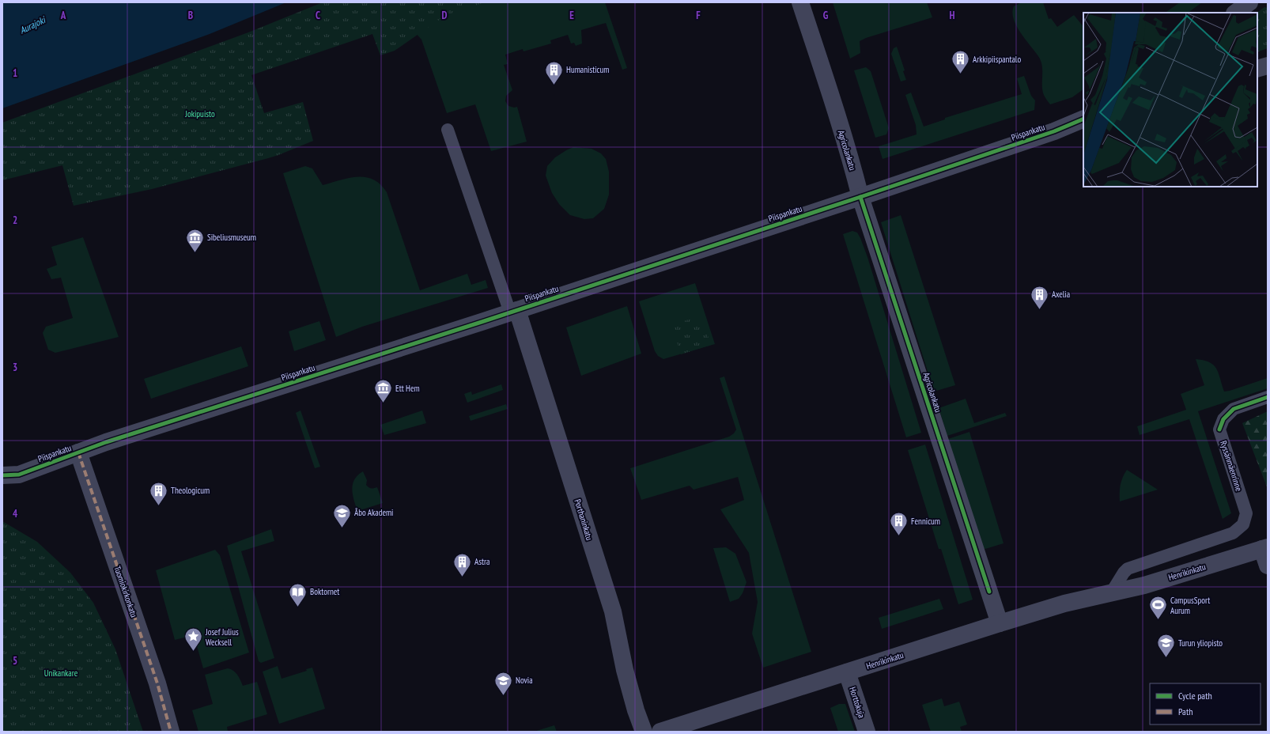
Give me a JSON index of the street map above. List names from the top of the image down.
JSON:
{
  "streets": {
    "street": [
      "Piispankatu",
      "Agricolankatu",
      "Porthaninkatu",
      "Henrikinkatu",
      "Tuomiokirkonkatu",
      "Horttokuja"
    ],
    "lane": ["Ryssänmäenrinne"]
  },
  "crossings": [
    ["Piispankatu", "Agricolankatu"],
    ["Piispankatu", "Porthaninkatu"],
    ["Piispankatu", "Tuomiokirkonkatu"],
    ["Agricolankatu", "Henrikinkatu"],
    ["Ryssänmäenrinne", "Henrikinkatu"],
    ["Henrikinkatu", "Horttokuja"]
  ],
  "water": ["Aurajoki"],
  "parks": ["Jokipuisto", "Unikankare"],
  "places": {
    "building": [
      "Arkkipiispantalo",
      "Humanisticum",
      "Axelia",
      "Theologicum",
      "Fennicum",
      "Astra"
    ],
    "museum": ["Sibeliusmuseum", "Ett Hem"],
    "school or university": ["Åbo Akademi", "Turun yliopisto", "Novia"],
    "library": ["Boktornet"],
    "sports": ["CampusSport Aurum"],
    "place": ["Josef Julius Wecksell"]
  },
  "legend": ["Cycle path", "Path"],
  "grid": {
    "columns": [
      "A",
      "B",
      "C",
      "D",
      "E",
      "F",
      "G",
      "H"
    ],
    "rows": [
      "1",
      "2",
      "3",
      "4",
      "5"
    ]
  }
}
